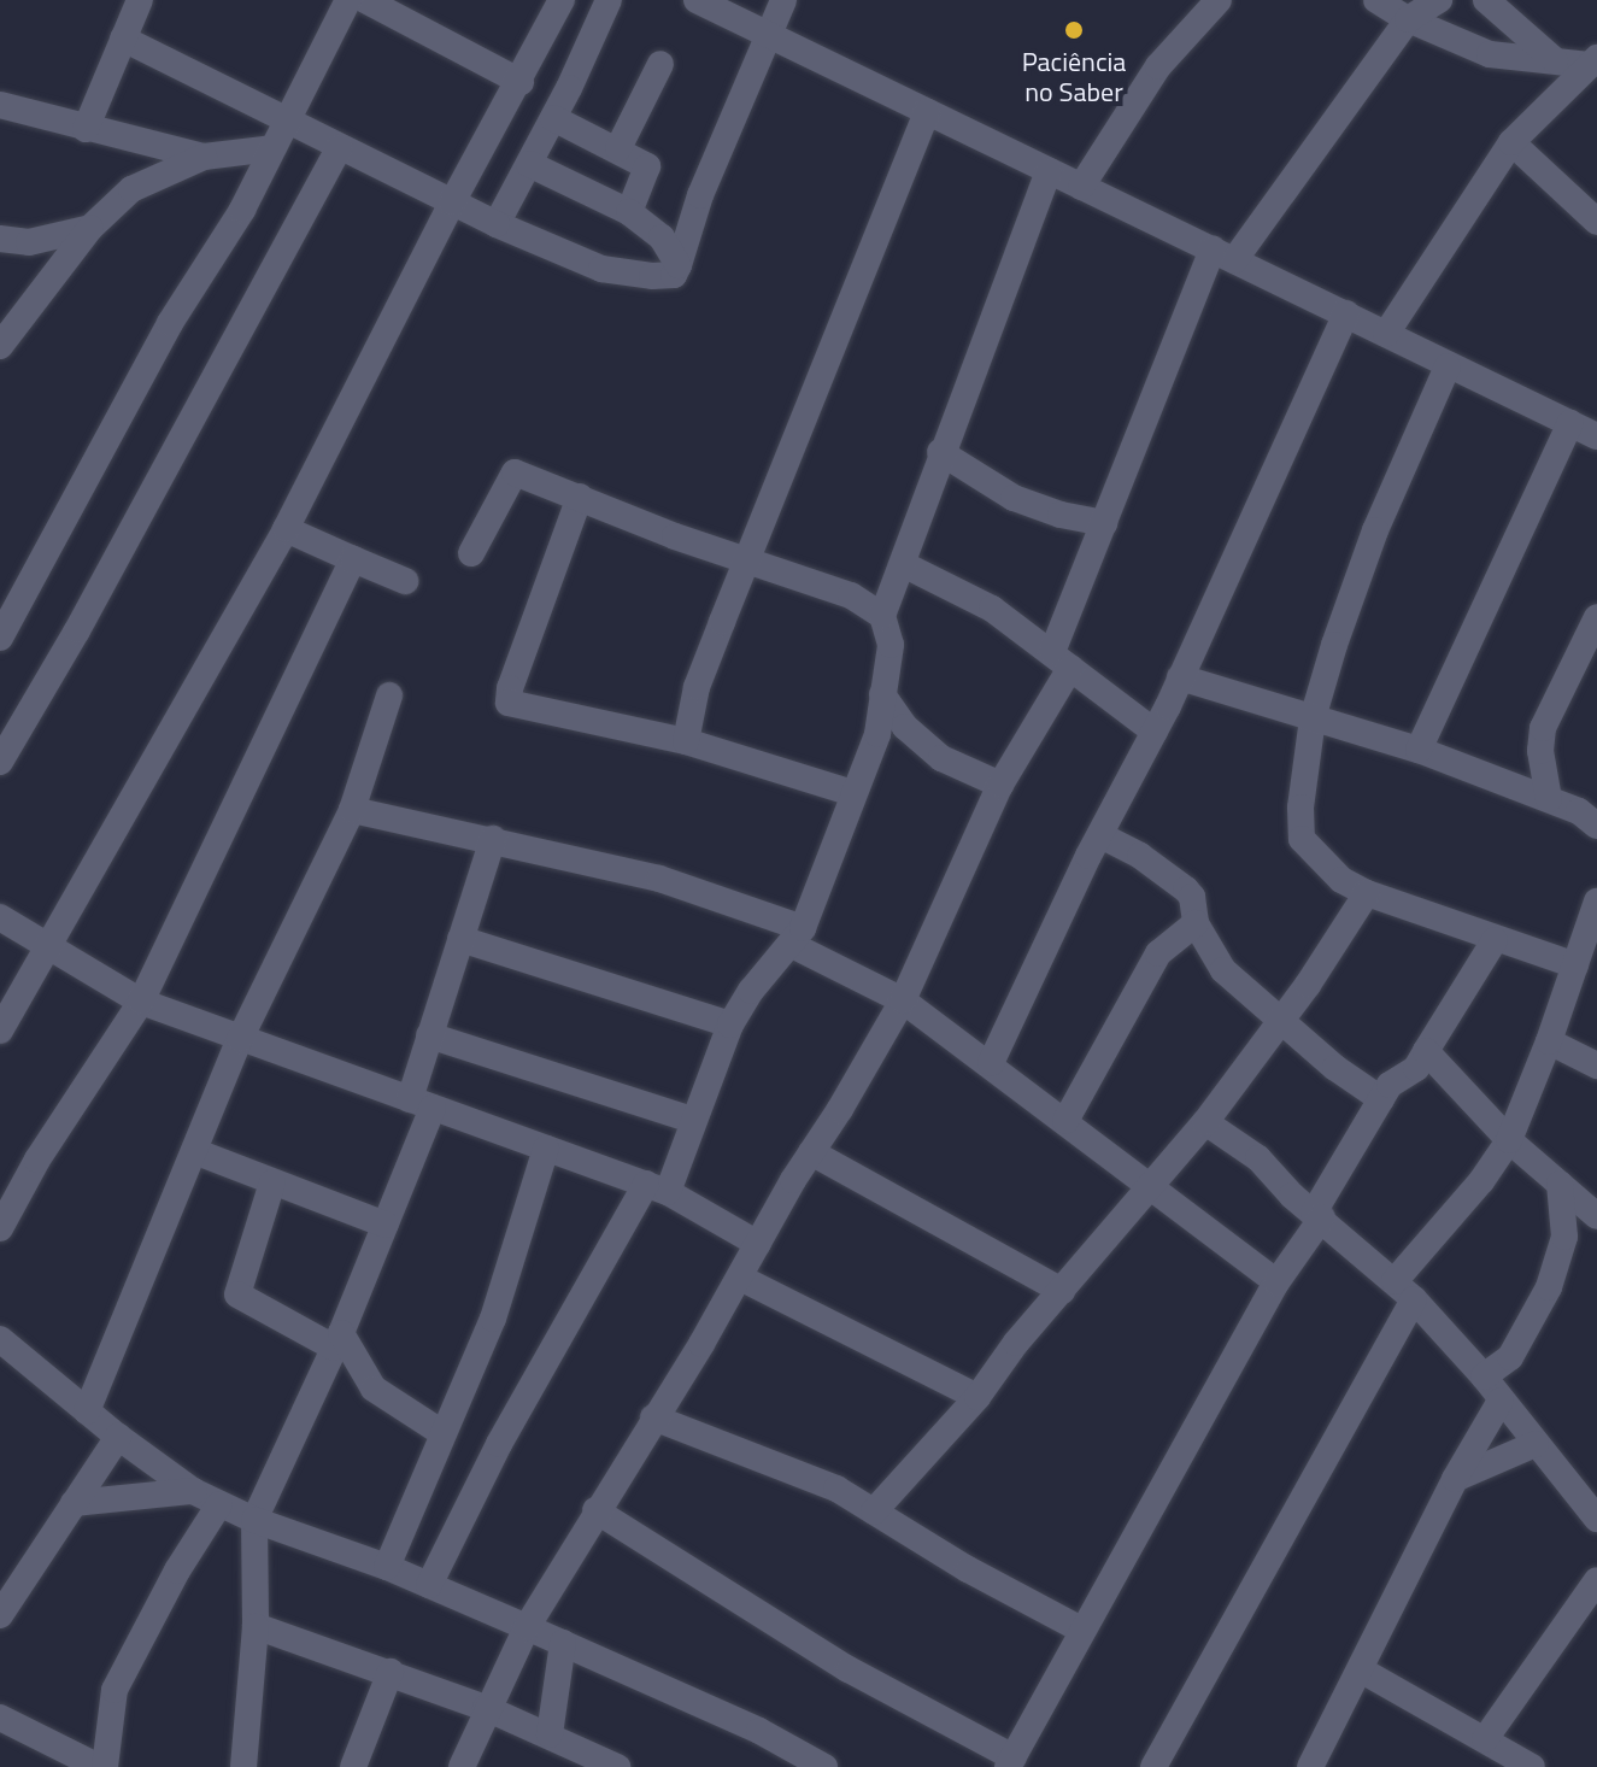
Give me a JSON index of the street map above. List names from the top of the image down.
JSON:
{
  "places": ["Paciência no Saber"]
}
